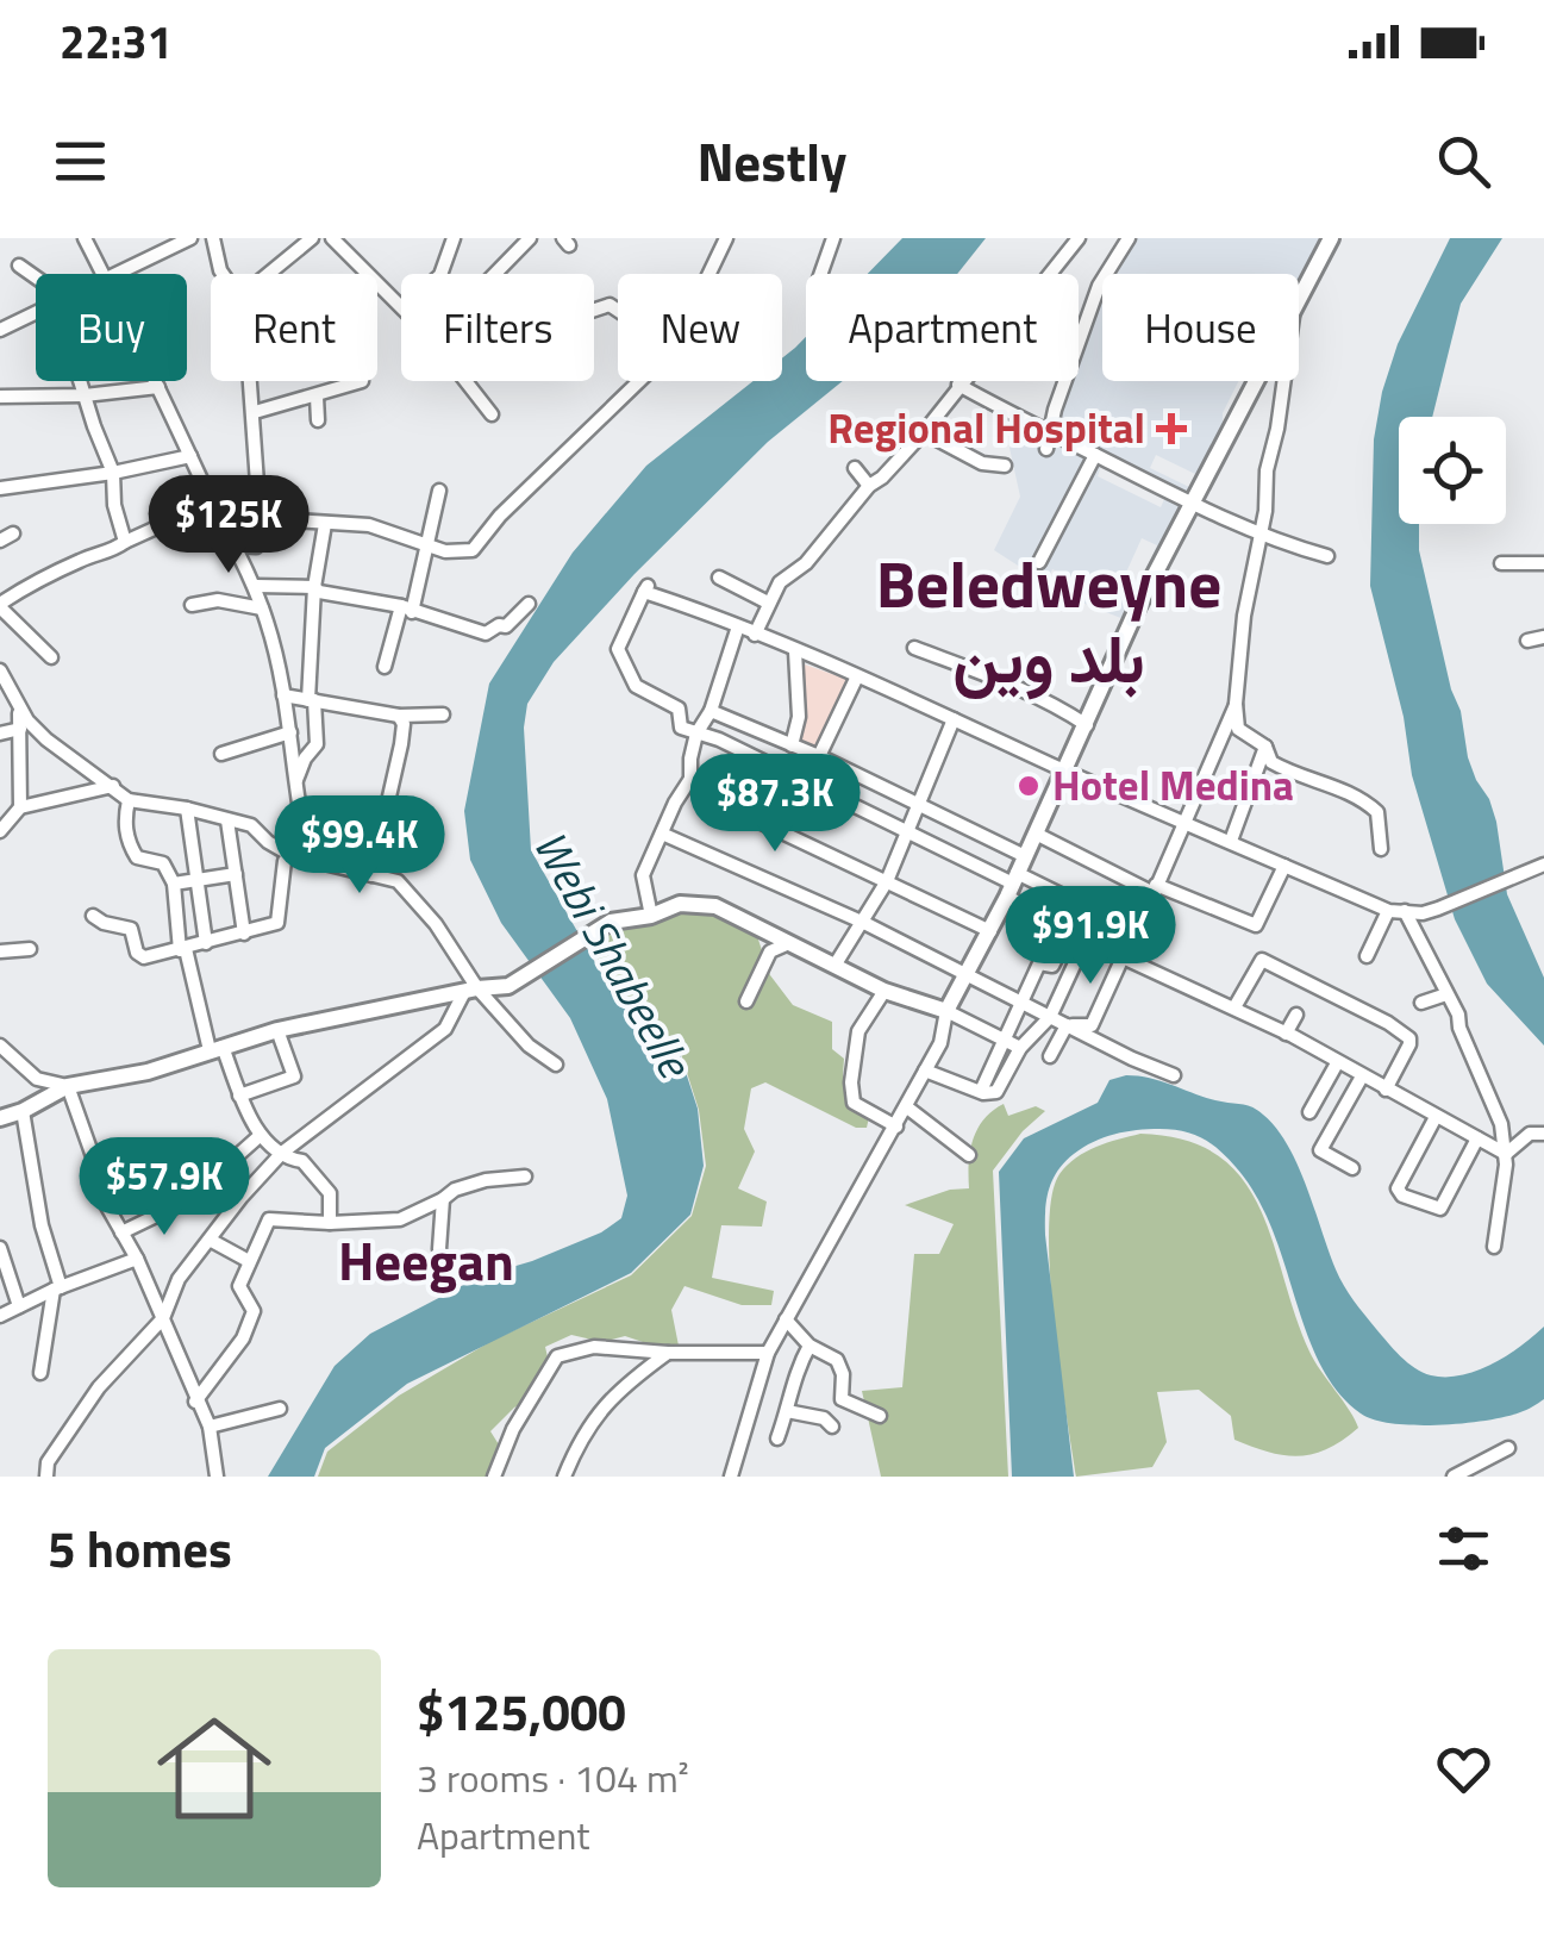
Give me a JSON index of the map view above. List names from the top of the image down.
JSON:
{
  "districts": ["Beledweyne بلد وين", "Heegan"],
  "water": ["Webi Shabeelle"],
  "places": {
    "health": ["Regional Hospital"],
    "other": ["Hotel Medina"]
  },
  "page": {
    "status": "22:31",
    "header": "Nestly",
    "chip": [
      "Buy",
      "Rent",
      "Filters",
      "New",
      "Apartment",
      "House"
    ],
    "price": [
      "$125K",
      "$87.3K",
      "$99.4K",
      "$91.9K",
      "$57.9K"
    ],
    "heading": "5 homes",
    "list": [
      {
        "name": "$125,000",
        "note": "3 rooms · 104 m² · Apartment"
      }
    ]
  }
}
